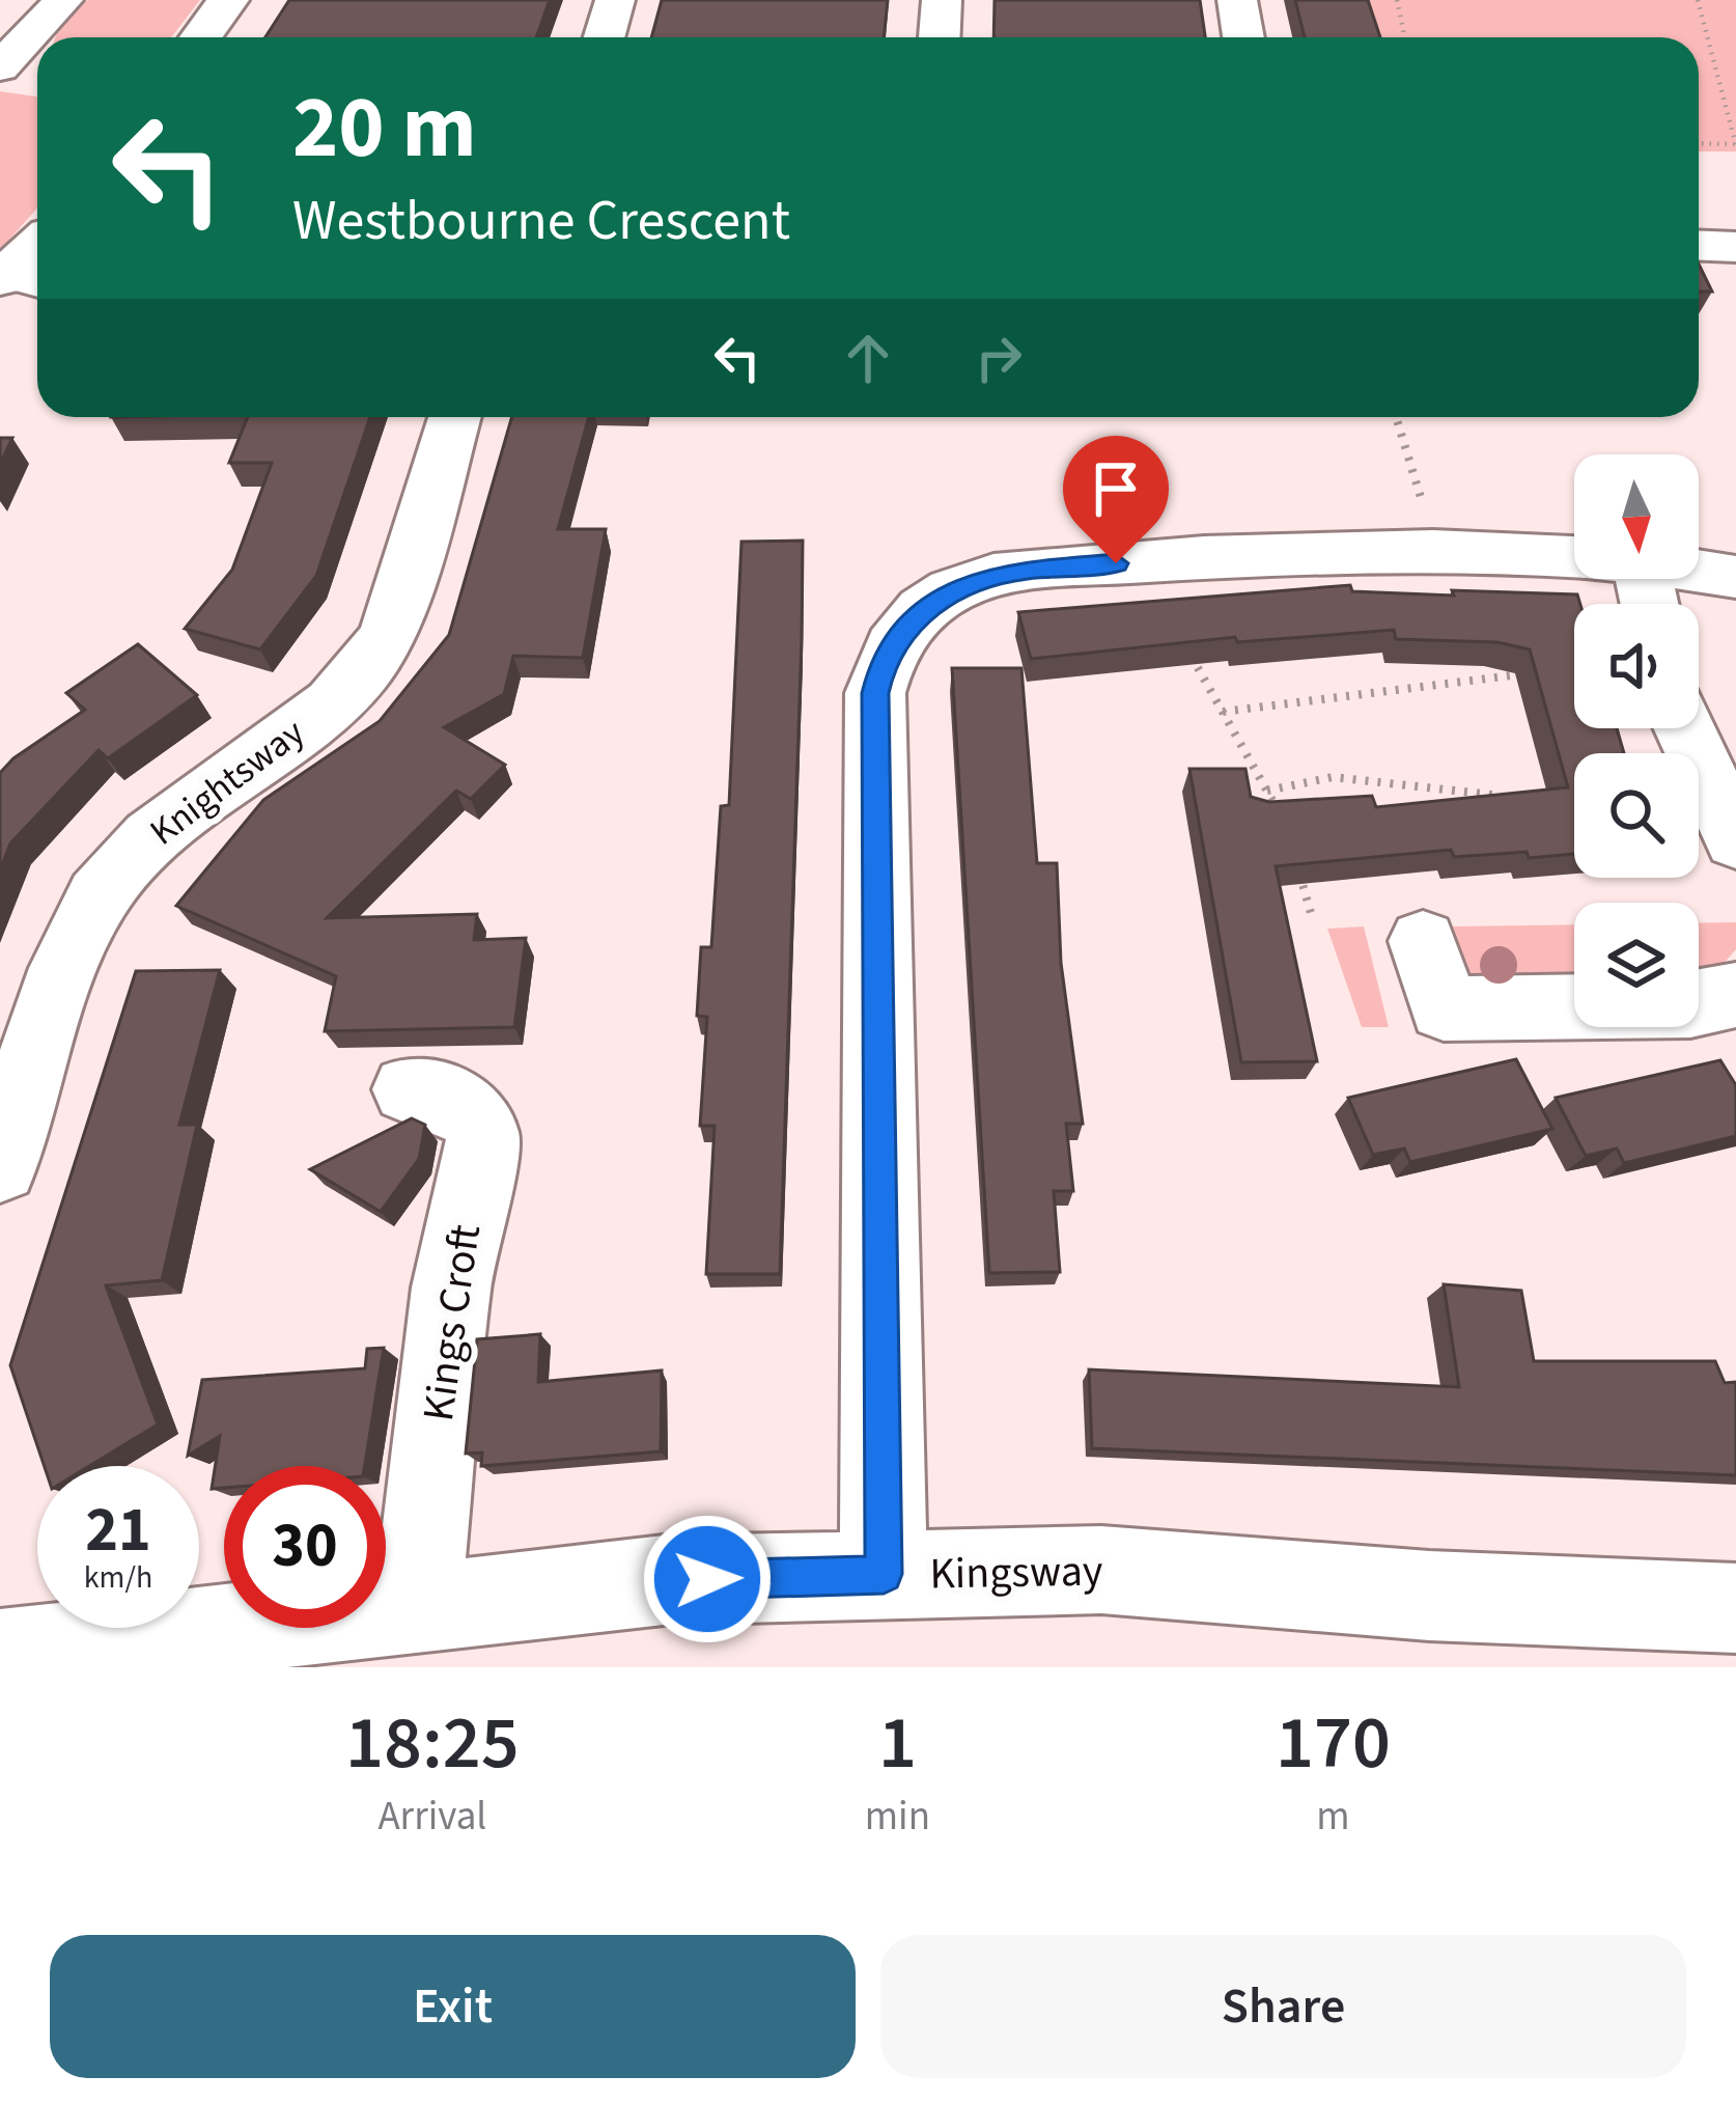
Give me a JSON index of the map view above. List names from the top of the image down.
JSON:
{
  "streets": {
    "street": ["Knightsway", "Kings Croft", "Kingsway"]
  },
  "crossings": [
    ["Kings Croft", "Kingsway"]
  ],
  "north": "bottom",
  "page": {
    "turn": ["20 m", "Westbourne Crescent"],
    "speed": "21 km/h",
    "limit": "30",
    "eta": [
      "18:25",
      "Arrival",
      "1",
      "min",
      "170",
      "m"
    ],
    "buttons": ["Exit", "Share"]
  }
}
